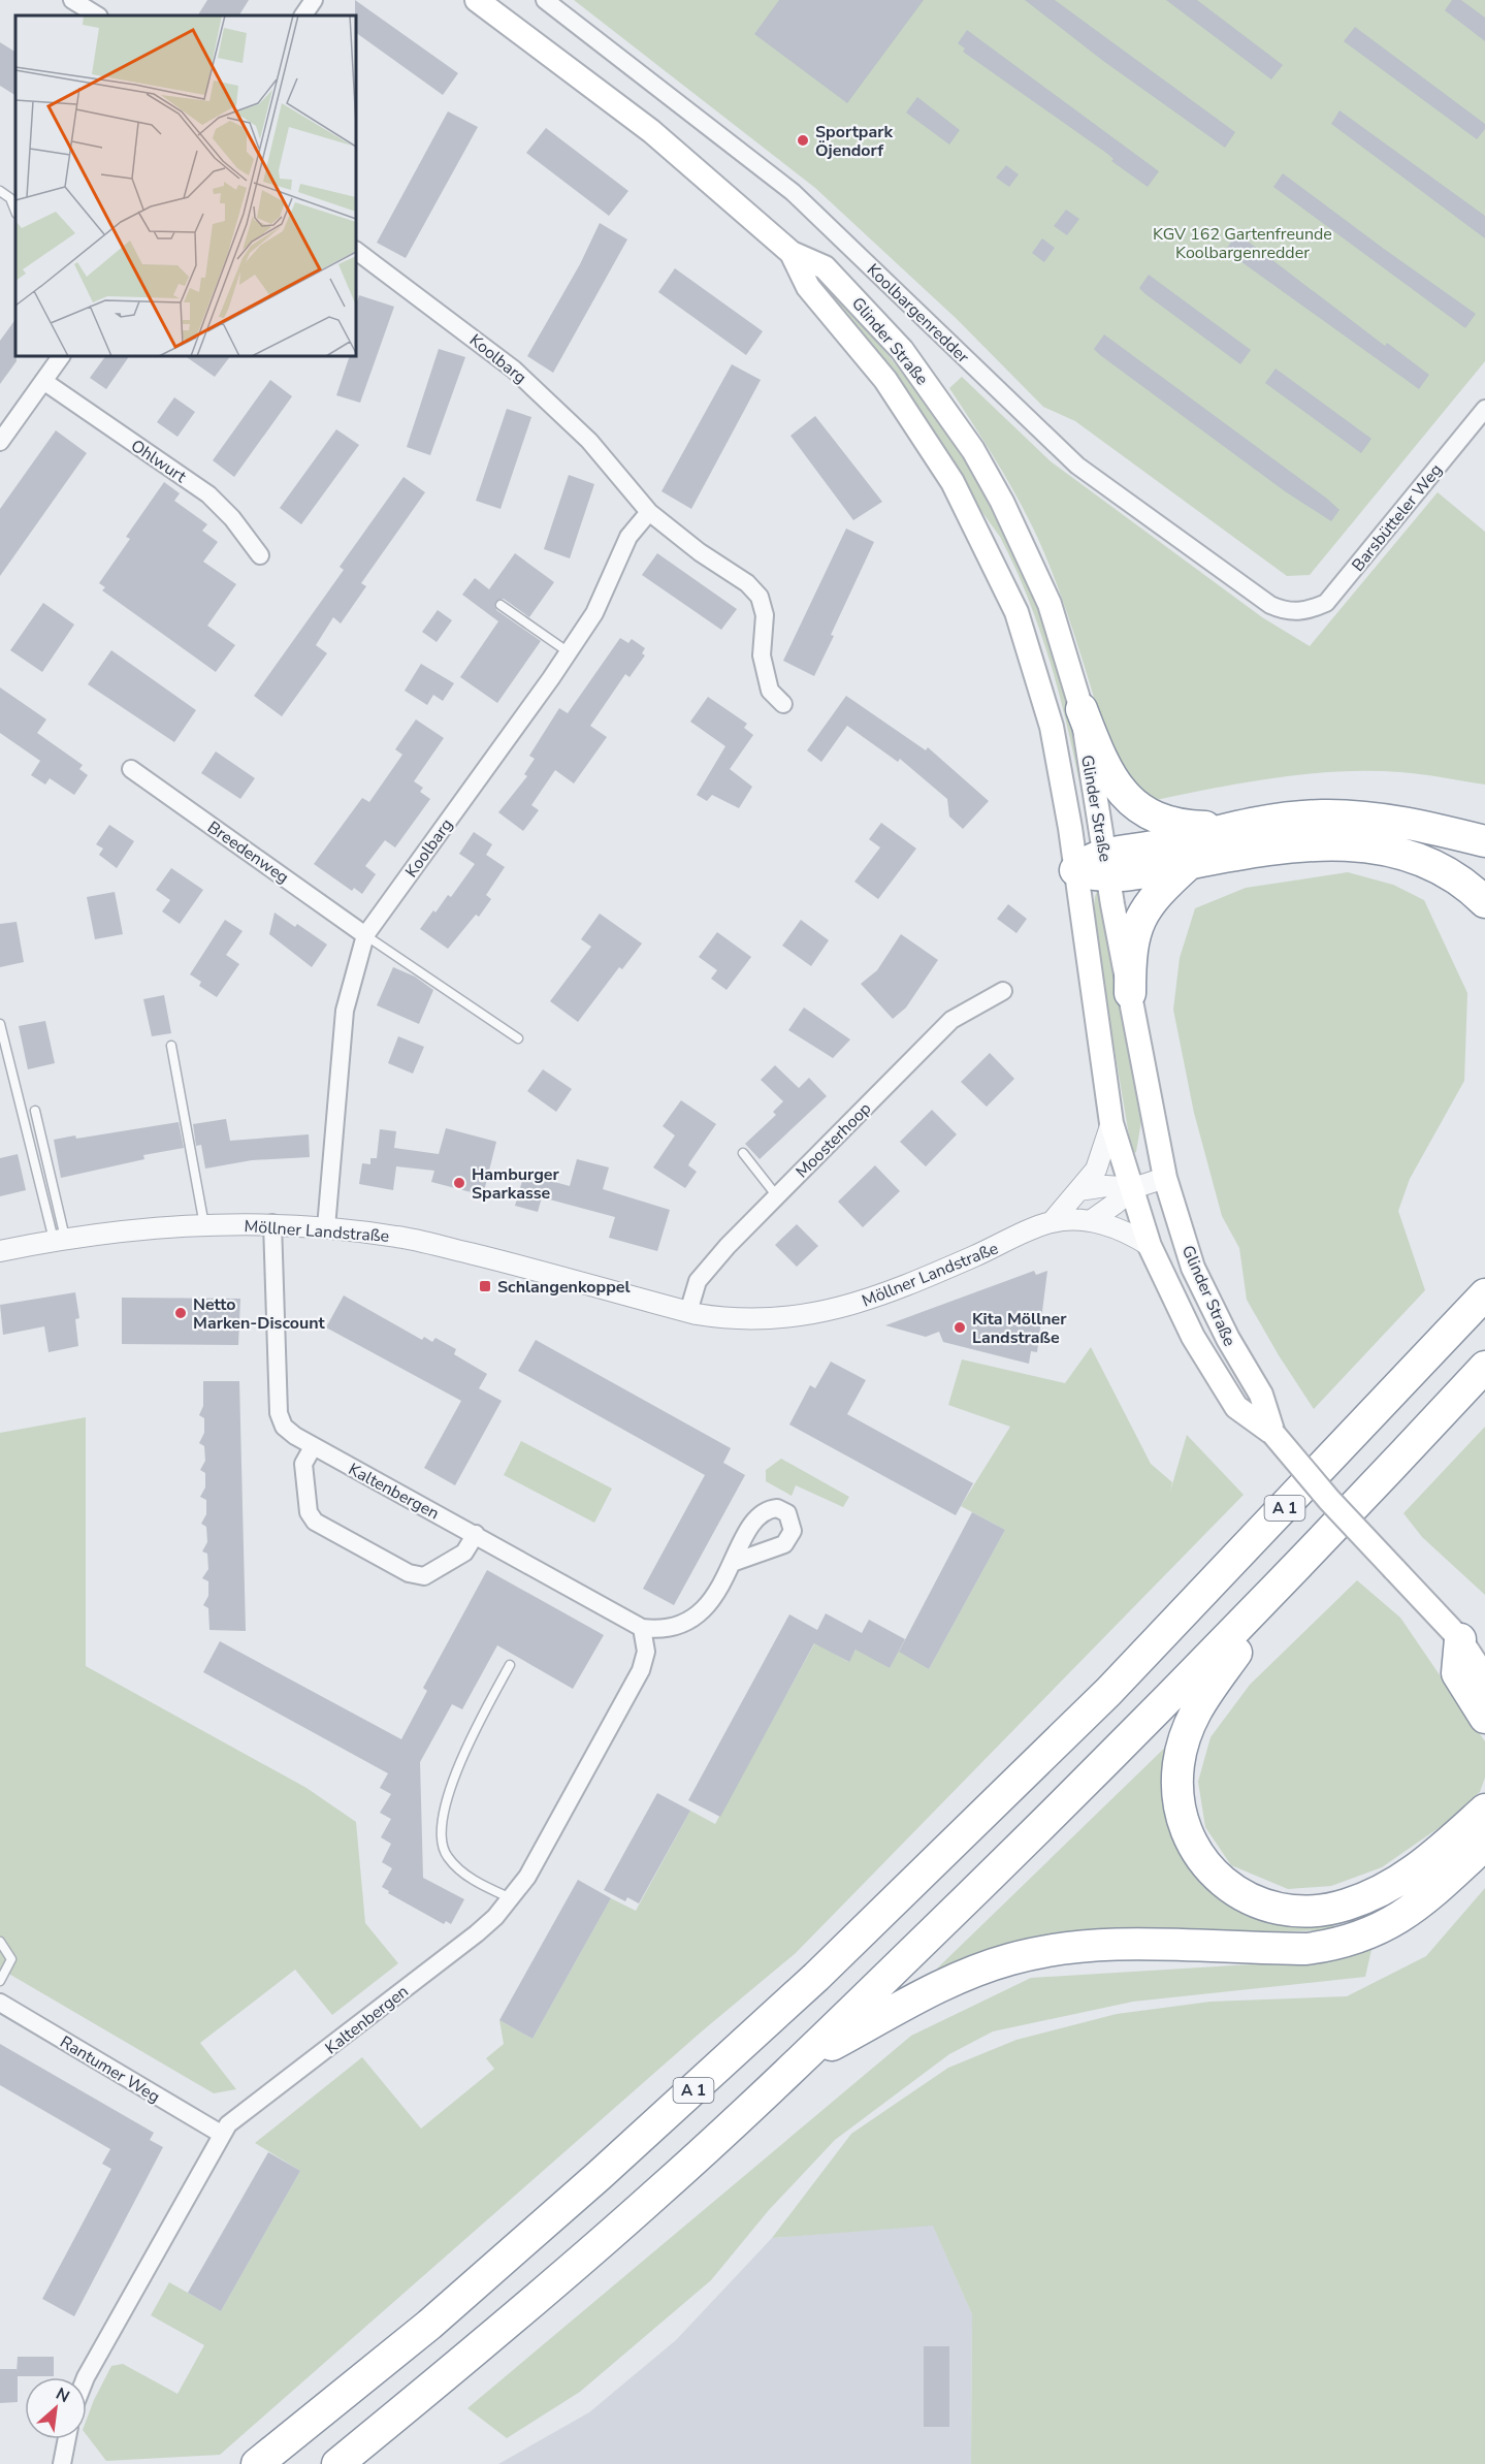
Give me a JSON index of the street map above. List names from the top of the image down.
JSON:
{
  "streets": {
    "highway": ["A 1"],
    "main road": ["Glinder Straße"],
    "street": [
      "Koolbargenredder",
      "Koolbarg",
      "Ohlwurt",
      "Barsbütteler Weg",
      "Breedenweg",
      "Moosterhoop",
      "Möllner Landstraße",
      "Kaltenbergen",
      "Rantumer Weg"
    ]
  },
  "crossings": [
    ["Koolbargenredder", "Barsbütteler Weg"],
    ["Glinder Straße", "Möllner Landstraße"],
    ["Koolbarg", "Breedenweg"],
    ["Koolbarg", "Möllner Landstraße"],
    ["Moosterhoop", "Möllner Landstraße"],
    ["Möllner Landstraße", "Kaltenbergen"],
    ["Kaltenbergen", "Rantumer Weg"]
  ],
  "parks": ["KGV 162 Gartenfreunde Koolbargenredder"],
  "places": {
    "other": [
      "Sportpark Öjendorf",
      "Hamburger Sparkasse",
      "Netto Marken-Discount",
      "Kita Möllner Landstraße"
    ],
    "transit": ["Schlangenkoppel"]
  },
  "north": "top right"
}
